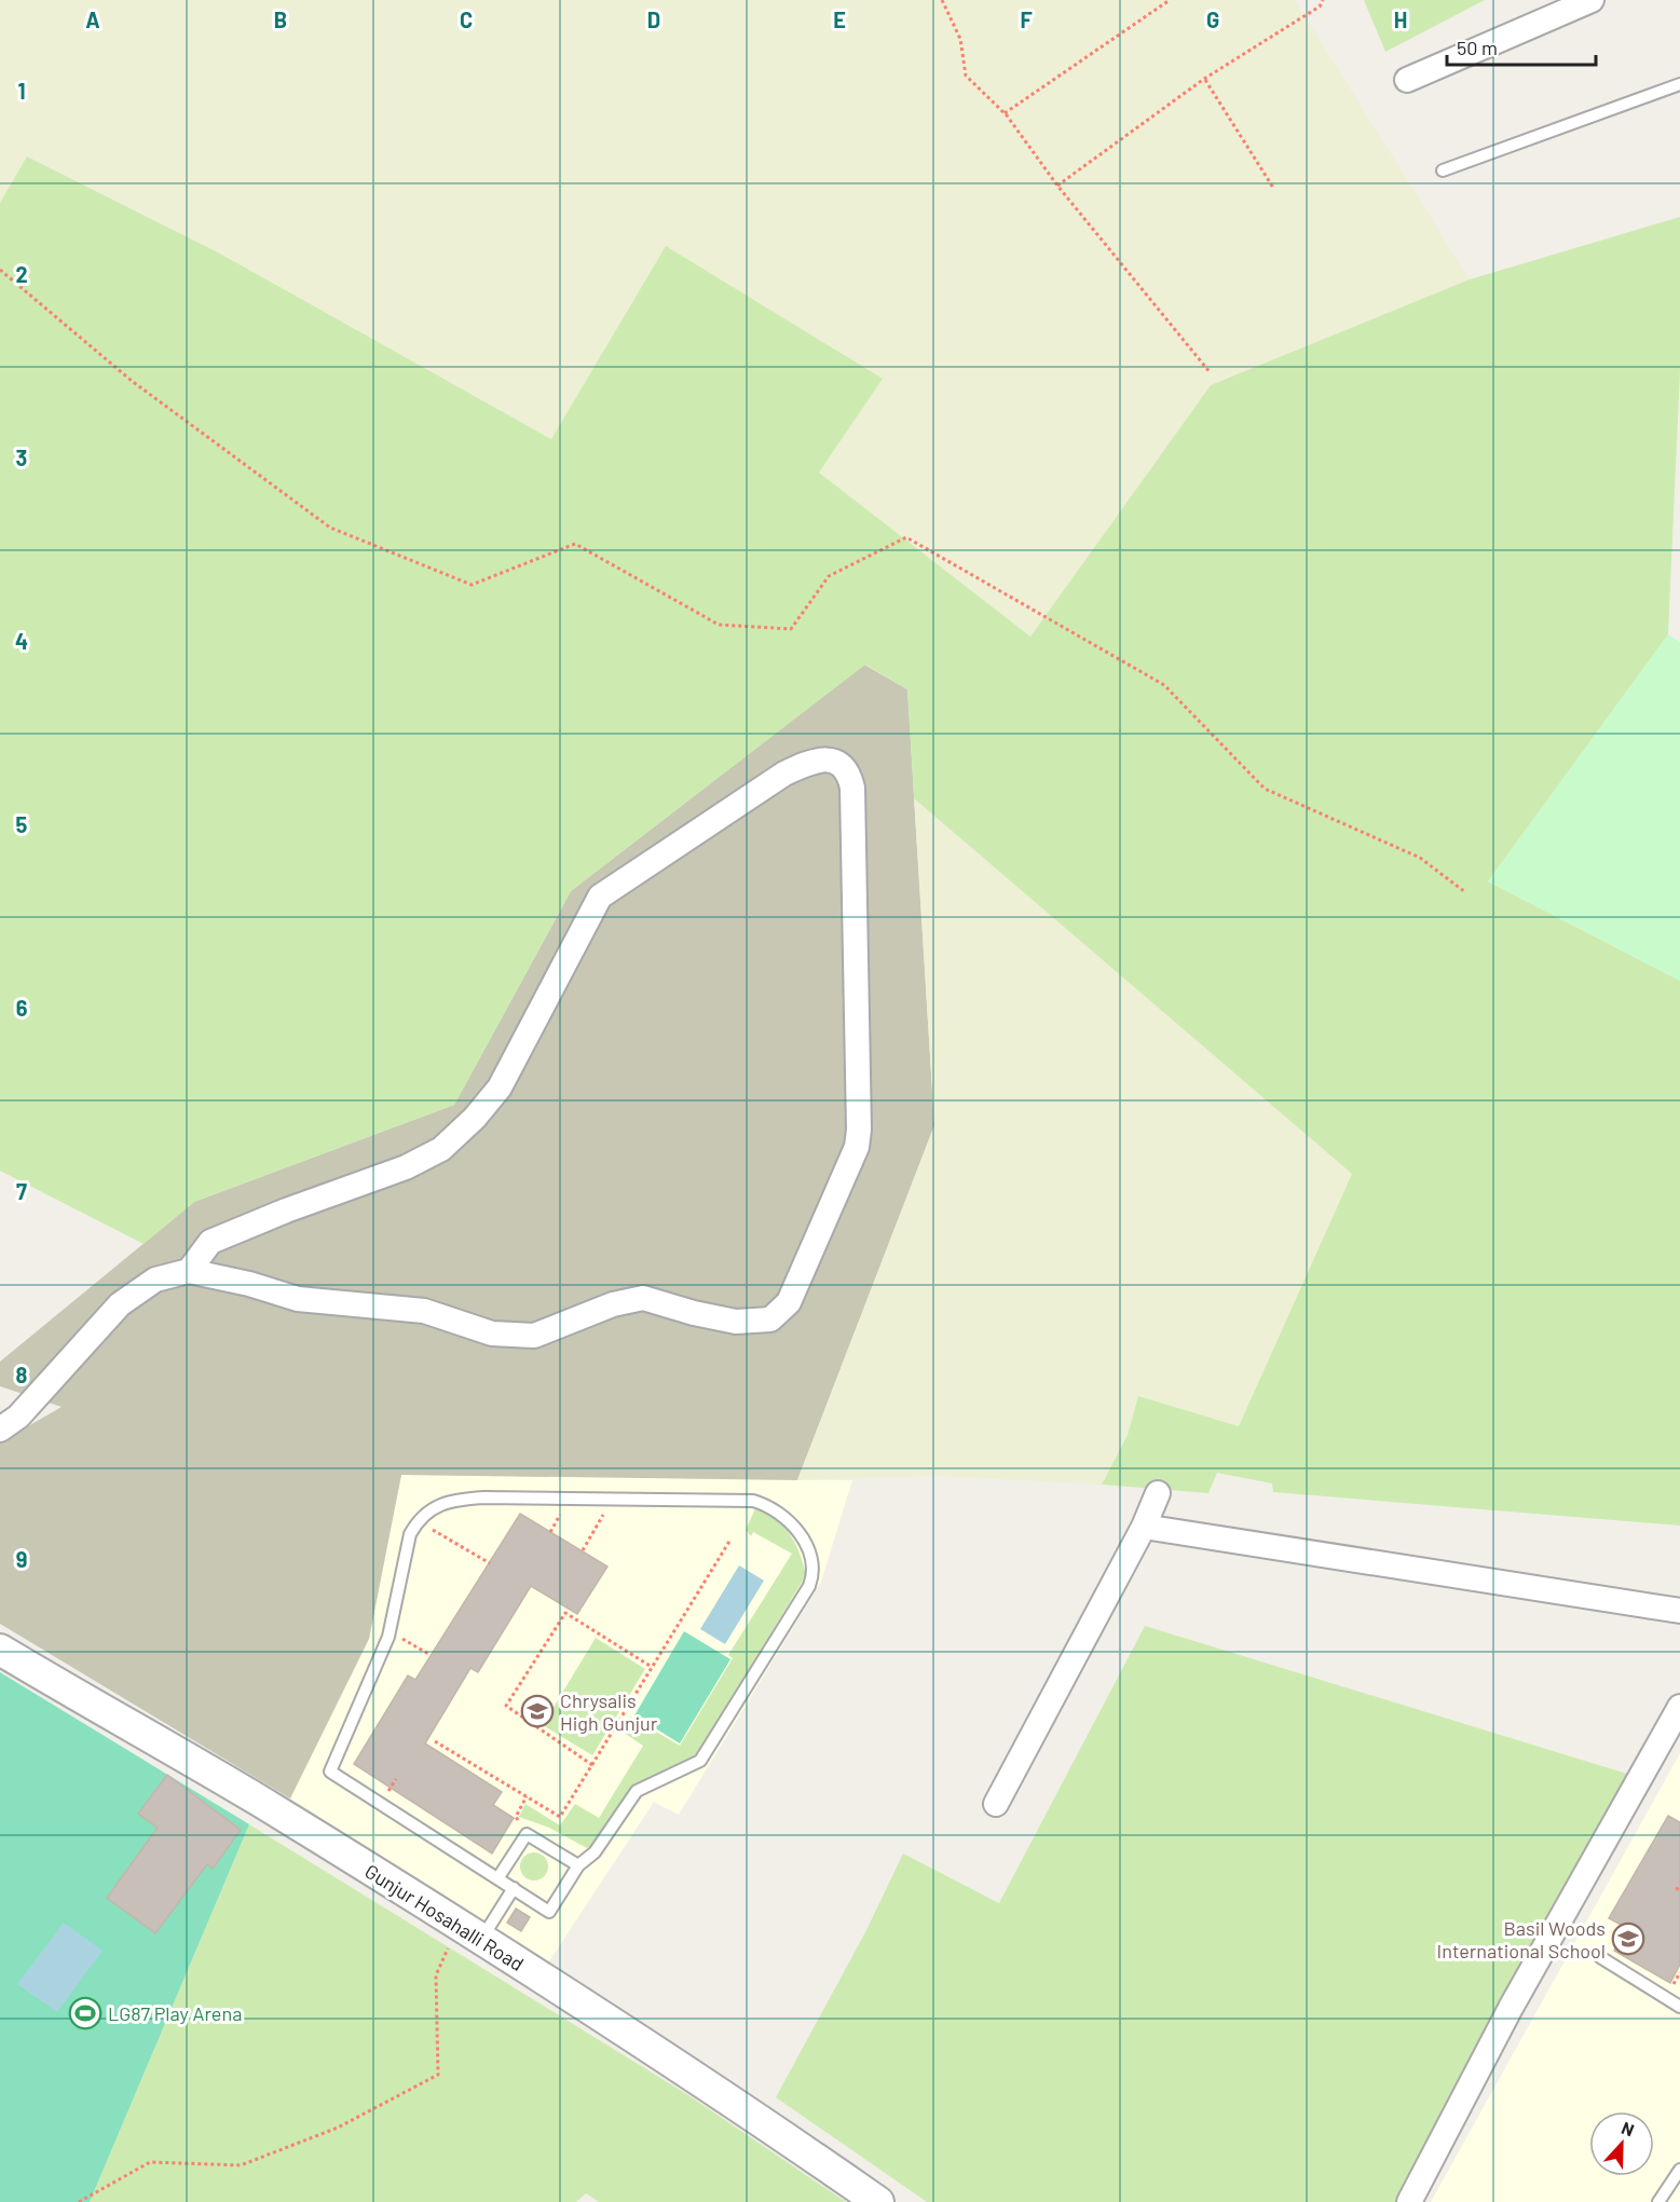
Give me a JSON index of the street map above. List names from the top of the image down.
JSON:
{
  "streets": {
    "street": ["Gunjur Hosahalli Road"]
  },
  "places": {
    "school or university": ["Chrysalis High Gunjur", "Basil Woods International School"],
    "sports": ["LG87 Play Arena"]
  },
  "scale_bar": "50 m",
  "north": "top",
  "grid": {
    "columns": [
      "A",
      "B",
      "C",
      "D",
      "E",
      "F",
      "G",
      "H"
    ],
    "rows": [
      "1",
      "2",
      "3",
      "4",
      "5",
      "6",
      "7",
      "8",
      "9"
    ]
  }
}
